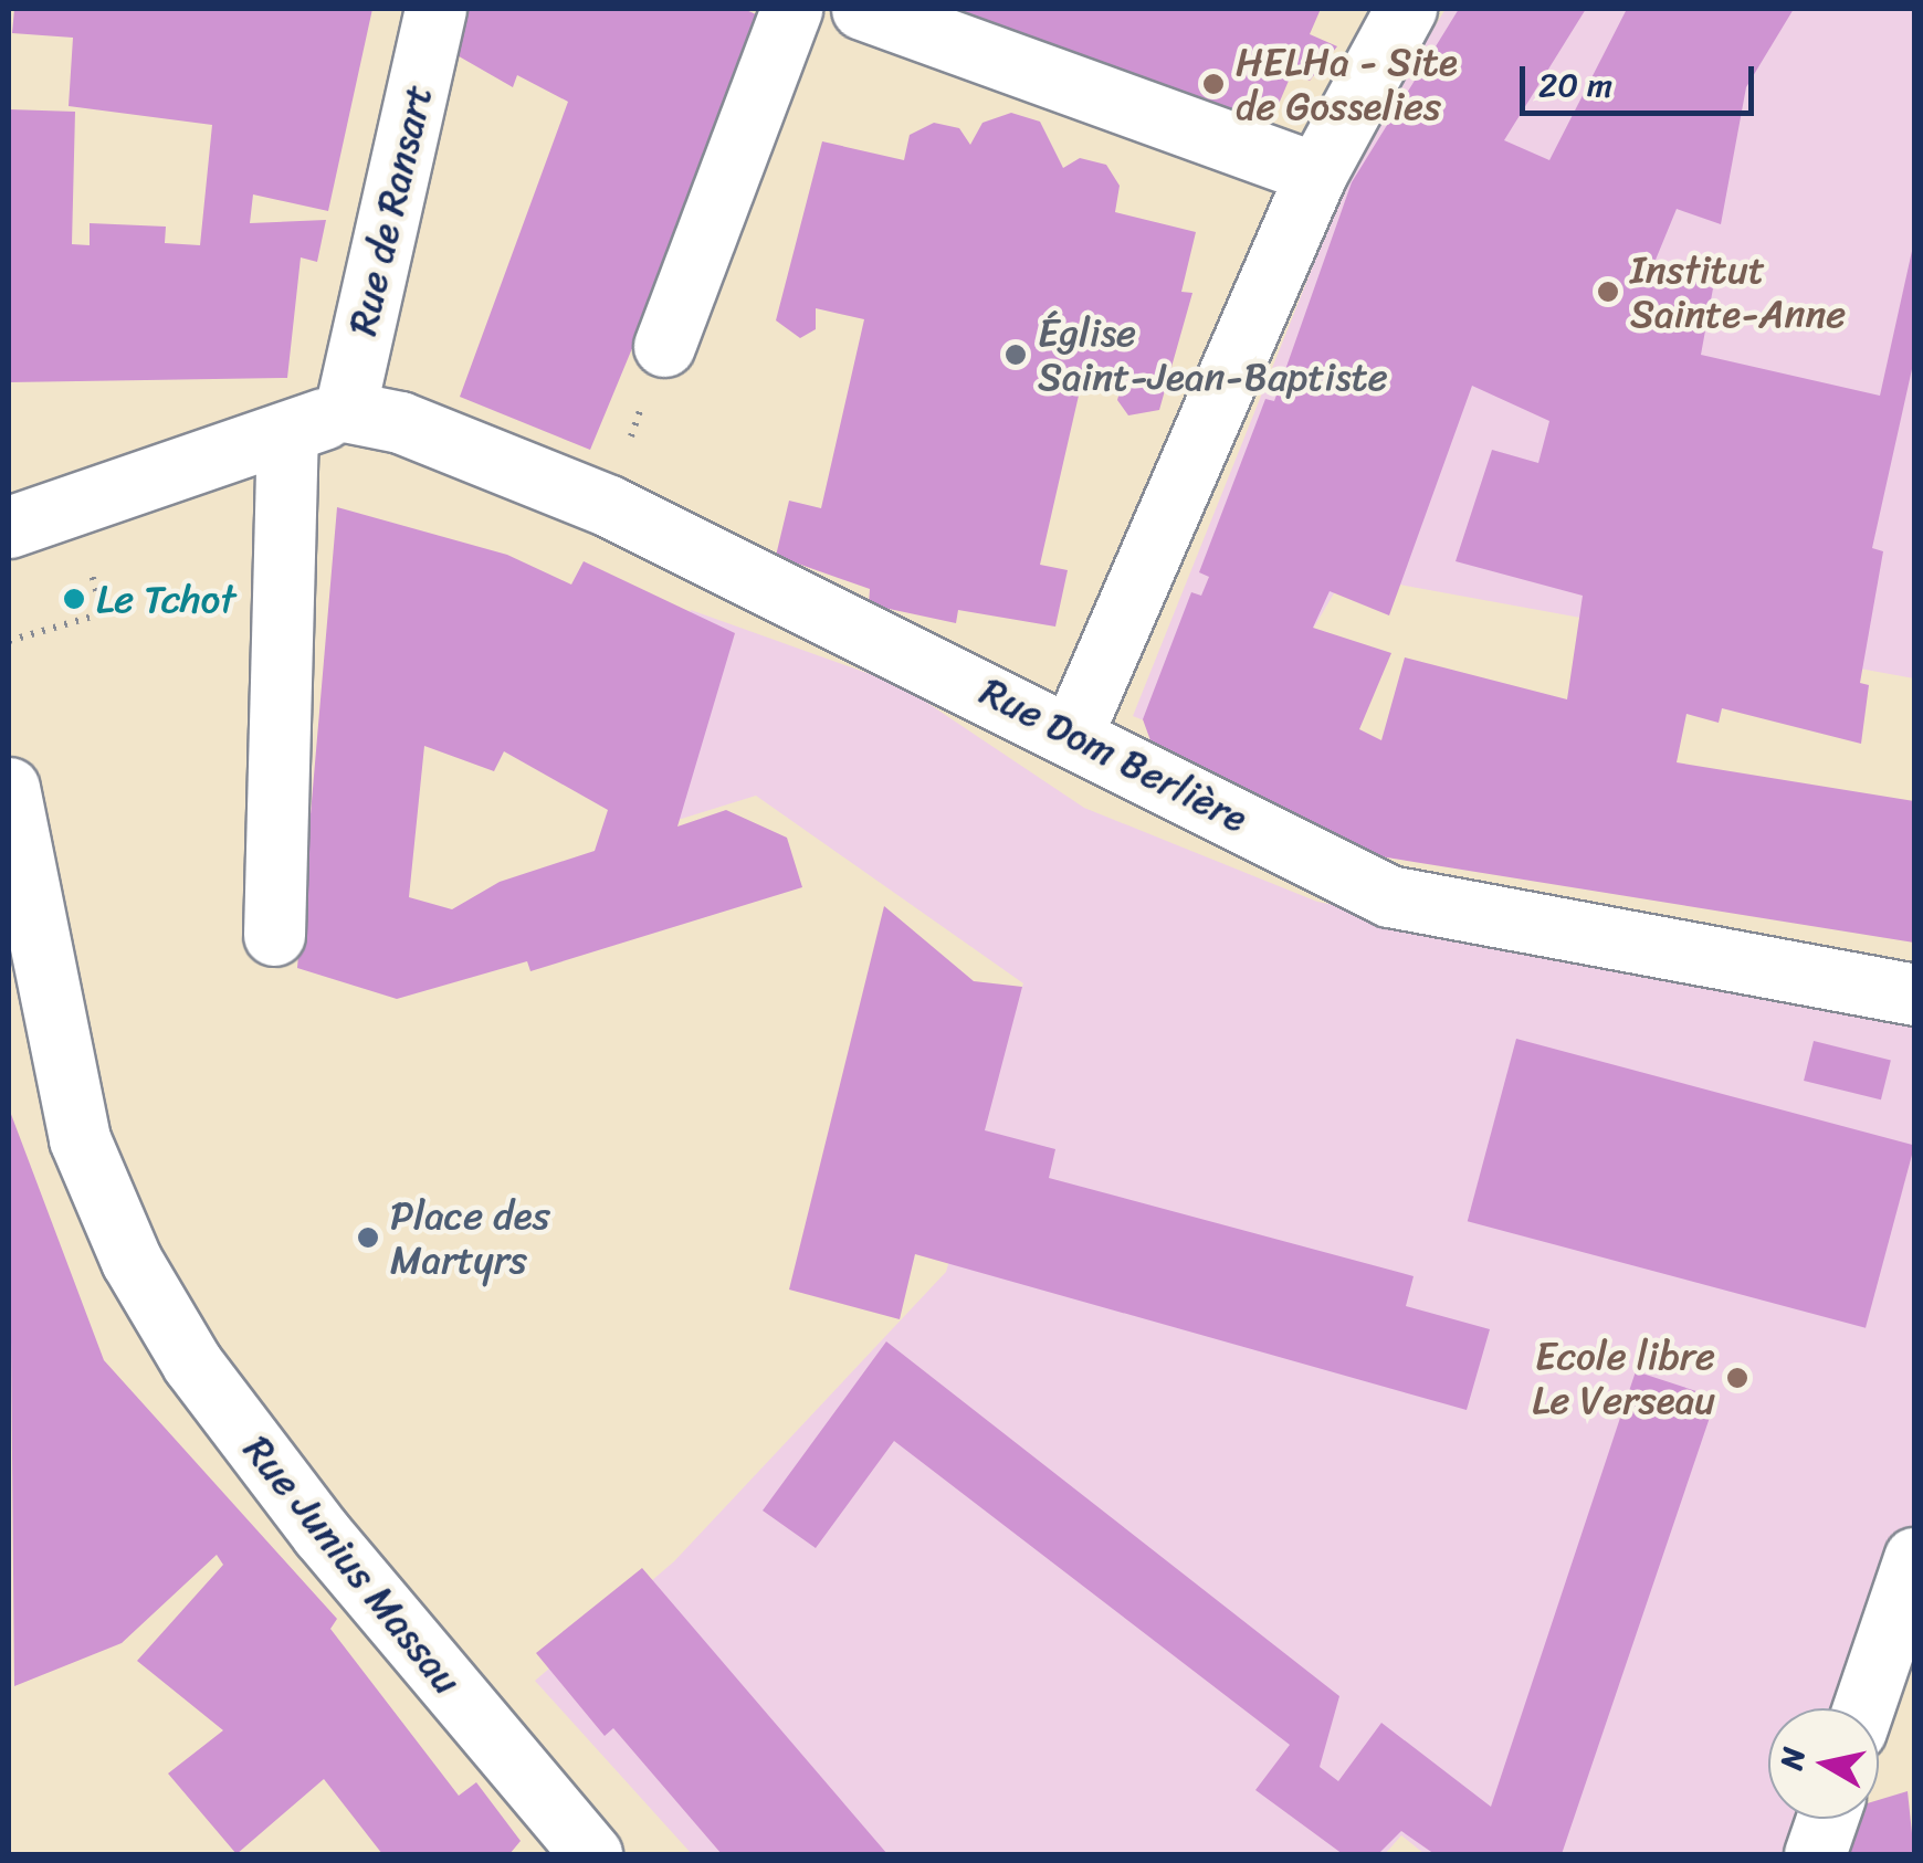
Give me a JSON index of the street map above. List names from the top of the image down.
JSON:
{
  "streets": {
    "street": ["Rue de Ransart", "Rue Dom Berlière", "Rue Junius Massau"]
  },
  "crossings": [
    ["Rue de Ransart", "Rue Dom Berlière"]
  ],
  "places": [
    "HELHa - Site de Gosselies",
    "Institut Sainte-Anne",
    "Église Saint-Jean-Baptiste",
    "Le Tchot",
    "Place des Martyrs",
    "Ecole libre Le Verseau"
  ],
  "scale_bar": "20 m",
  "north": "left"
}
